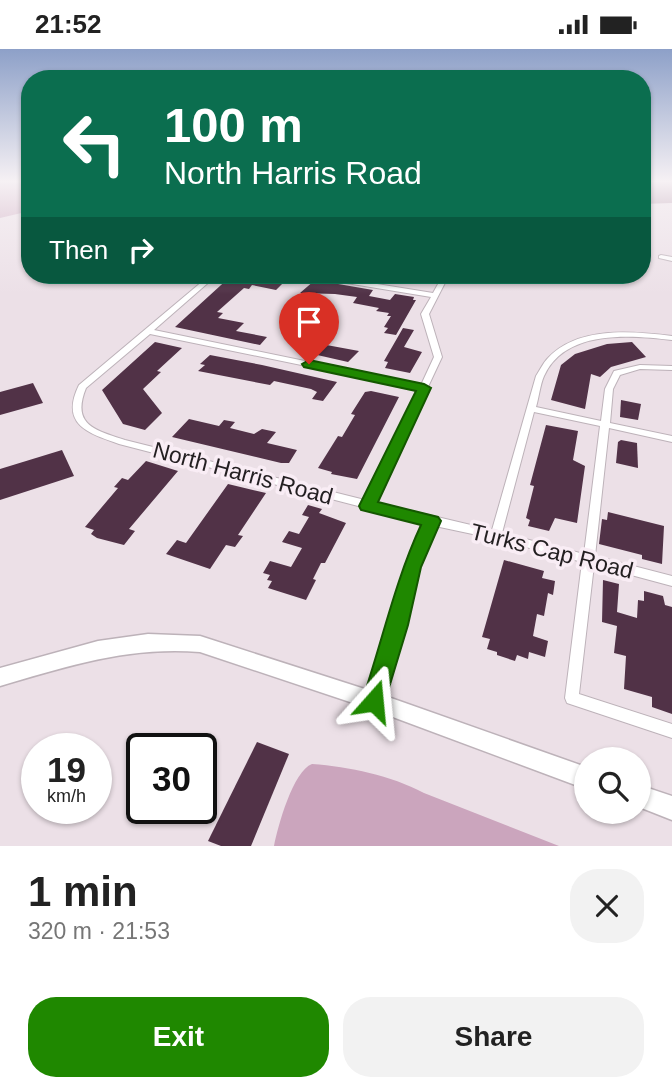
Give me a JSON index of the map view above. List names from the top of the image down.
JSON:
{
  "streets": {
    "street": ["North Harris Road", "Turks Cap Road"]
  },
  "crossings": [
    ["North Harris Road", "Turks Cap Road"]
  ],
  "page": {
    "status": "21:52",
    "turn": ["100 m", "North Harris Road"],
    "then": "Then",
    "speed": "19 km/h",
    "limit": "30",
    "heading": ["1 min", "320 m · 21:53"],
    "buttons": ["Exit", "Share"]
  }
}
